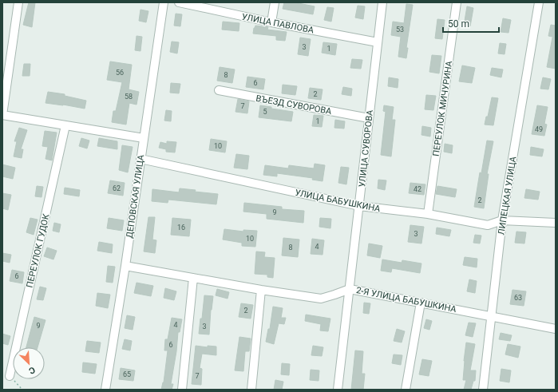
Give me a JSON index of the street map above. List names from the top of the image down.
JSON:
{
  "streets": {
    "street": [
      "УЛИЦА ПАВЛОВА",
      "ВЪЕЗД СУВОРОВА",
      "ПЕРЕУЛОК МИЧУРИНА",
      "УЛИЦА СУВОРОВА",
      "ЛИПЕЦКАЯ УЛИЦА",
      "ДЕПОВСКАЯ УЛИЦА",
      "УЛИЦА БАБУШКИНА",
      "ПЕРЕУЛОК ГУДОК",
      "2-Я УЛИЦА БАБУШКИНА"
    ]
  },
  "crossings": [
    ["УЛИЦА ПАВЛОВА", "УЛИЦА СУВОРОВА"],
    ["ВЪЕЗД СУВОРОВА", "УЛИЦА СУВОРОВА"],
    ["ПЕРЕУЛОК МИЧУРИНА", "УЛИЦА БАБУШКИНА"],
    ["УЛИЦА СУВОРОВА", "УЛИЦА БАБУШКИНА"],
    ["УЛИЦА СУВОРОВА", "2-Я УЛИЦА БАБУШКИНА"],
    ["ЛИПЕЦКАЯ УЛИЦА", "УЛИЦА БАБУШКИНА"],
    ["ЛИПЕЦКАЯ УЛИЦА", "2-Я УЛИЦА БАБУШКИНА"],
    ["ДЕПОВСКАЯ УЛИЦА", "УЛИЦА БАБУШКИНА"],
    ["ДЕПОВСКАЯ УЛИЦА", "2-Я УЛИЦА БАБУШКИНА"]
  ],
  "house_numbers": [
    "53",
    "3",
    "1",
    "56",
    "8",
    "6",
    "2",
    "58",
    "7",
    "5",
    "1",
    "49",
    "10",
    "62",
    "42",
    "2",
    "9",
    "16",
    "3",
    "10",
    "4",
    "8",
    "6",
    "63",
    "2",
    "4",
    "9",
    "3",
    "6",
    "65",
    "7"
  ],
  "scale_bar": "50 m",
  "north": "bottom right"
}
